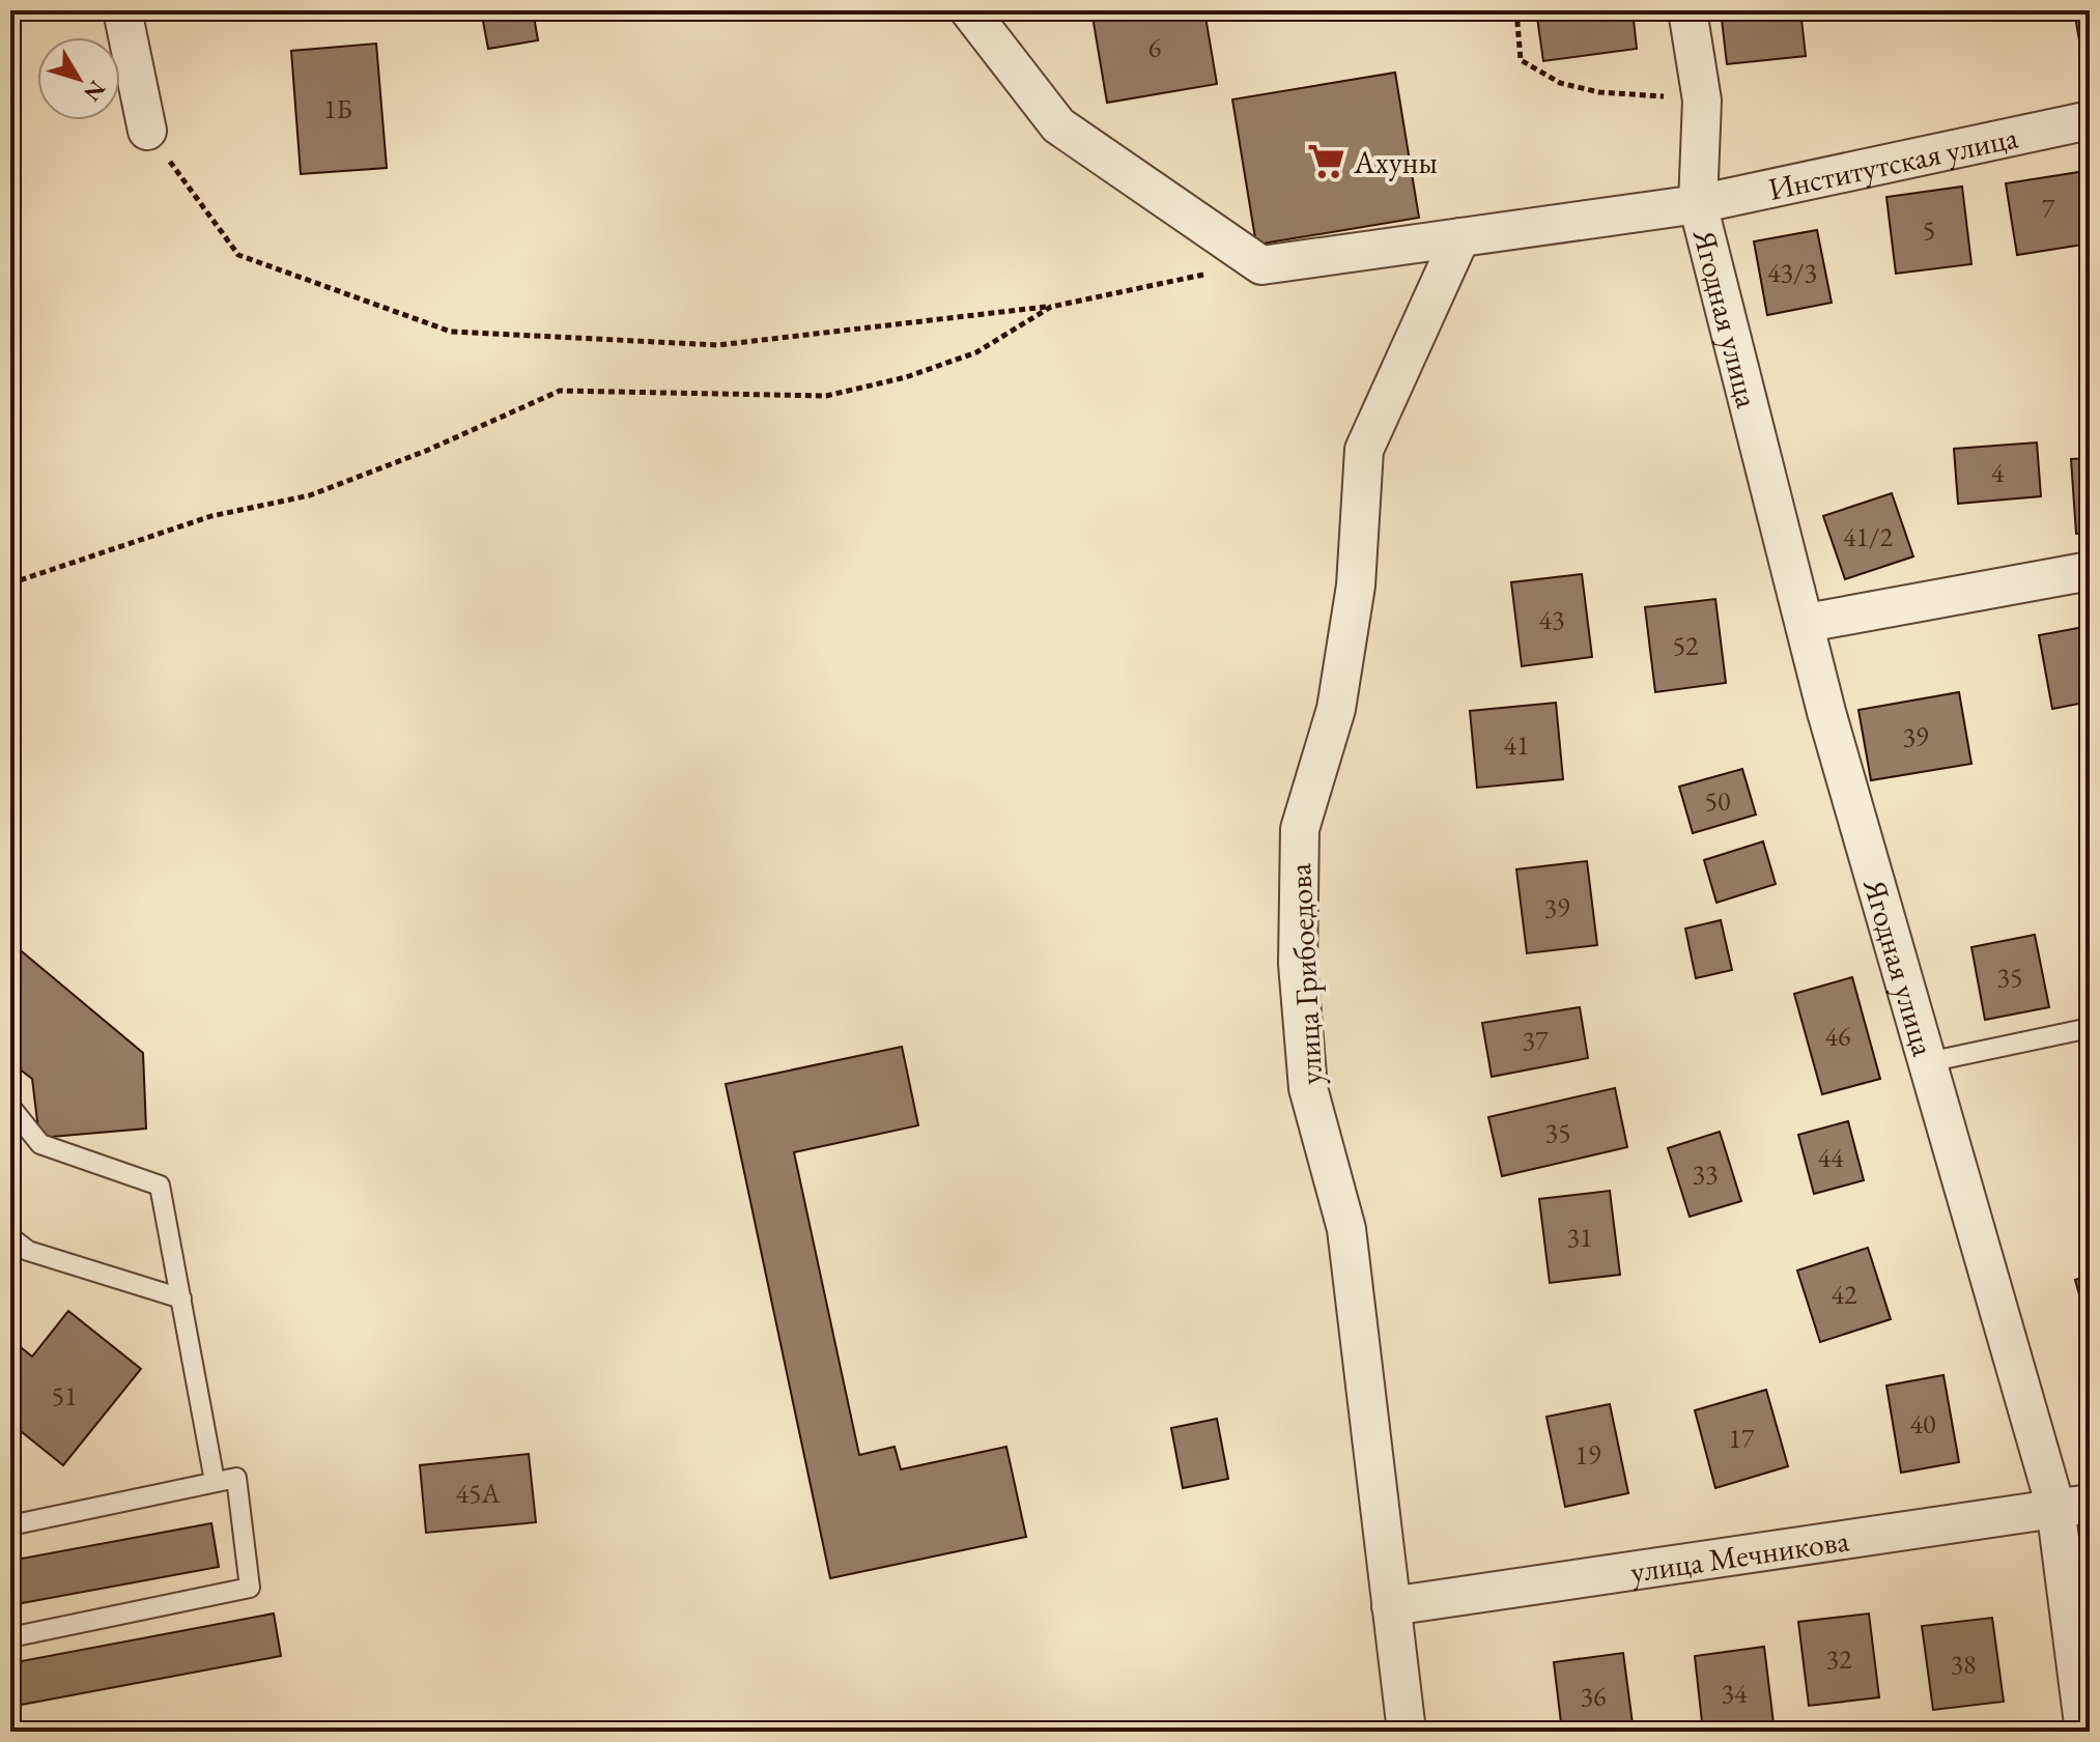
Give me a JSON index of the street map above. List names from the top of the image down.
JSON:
{
  "streets": {
    "street": [
      "Институтская улица",
      "Ягодная улица",
      "улица Грибоедова",
      "улица Мечникова"
    ]
  },
  "crossings": [
    ["Институтская улица", "Ягодная улица"],
    ["Институтская улица", "улица Грибоедова"],
    ["Ягодная улица", "улица Мечникова"],
    ["улица Грибоедова", "улица Мечникова"]
  ],
  "places": {
    "supermarket": ["Ахуны"]
  },
  "house_numbers": [
    "6",
    "1Б",
    "7",
    "5",
    "43/3",
    "4",
    "41/2",
    "43",
    "52",
    "39",
    "41",
    "50",
    "39",
    "35",
    "46",
    "37",
    "35",
    "44",
    "33",
    "31",
    "42",
    "51",
    "40",
    "17",
    "19",
    "45А",
    "32",
    "38",
    "34",
    "36"
  ],
  "north": "bottom right"
}
